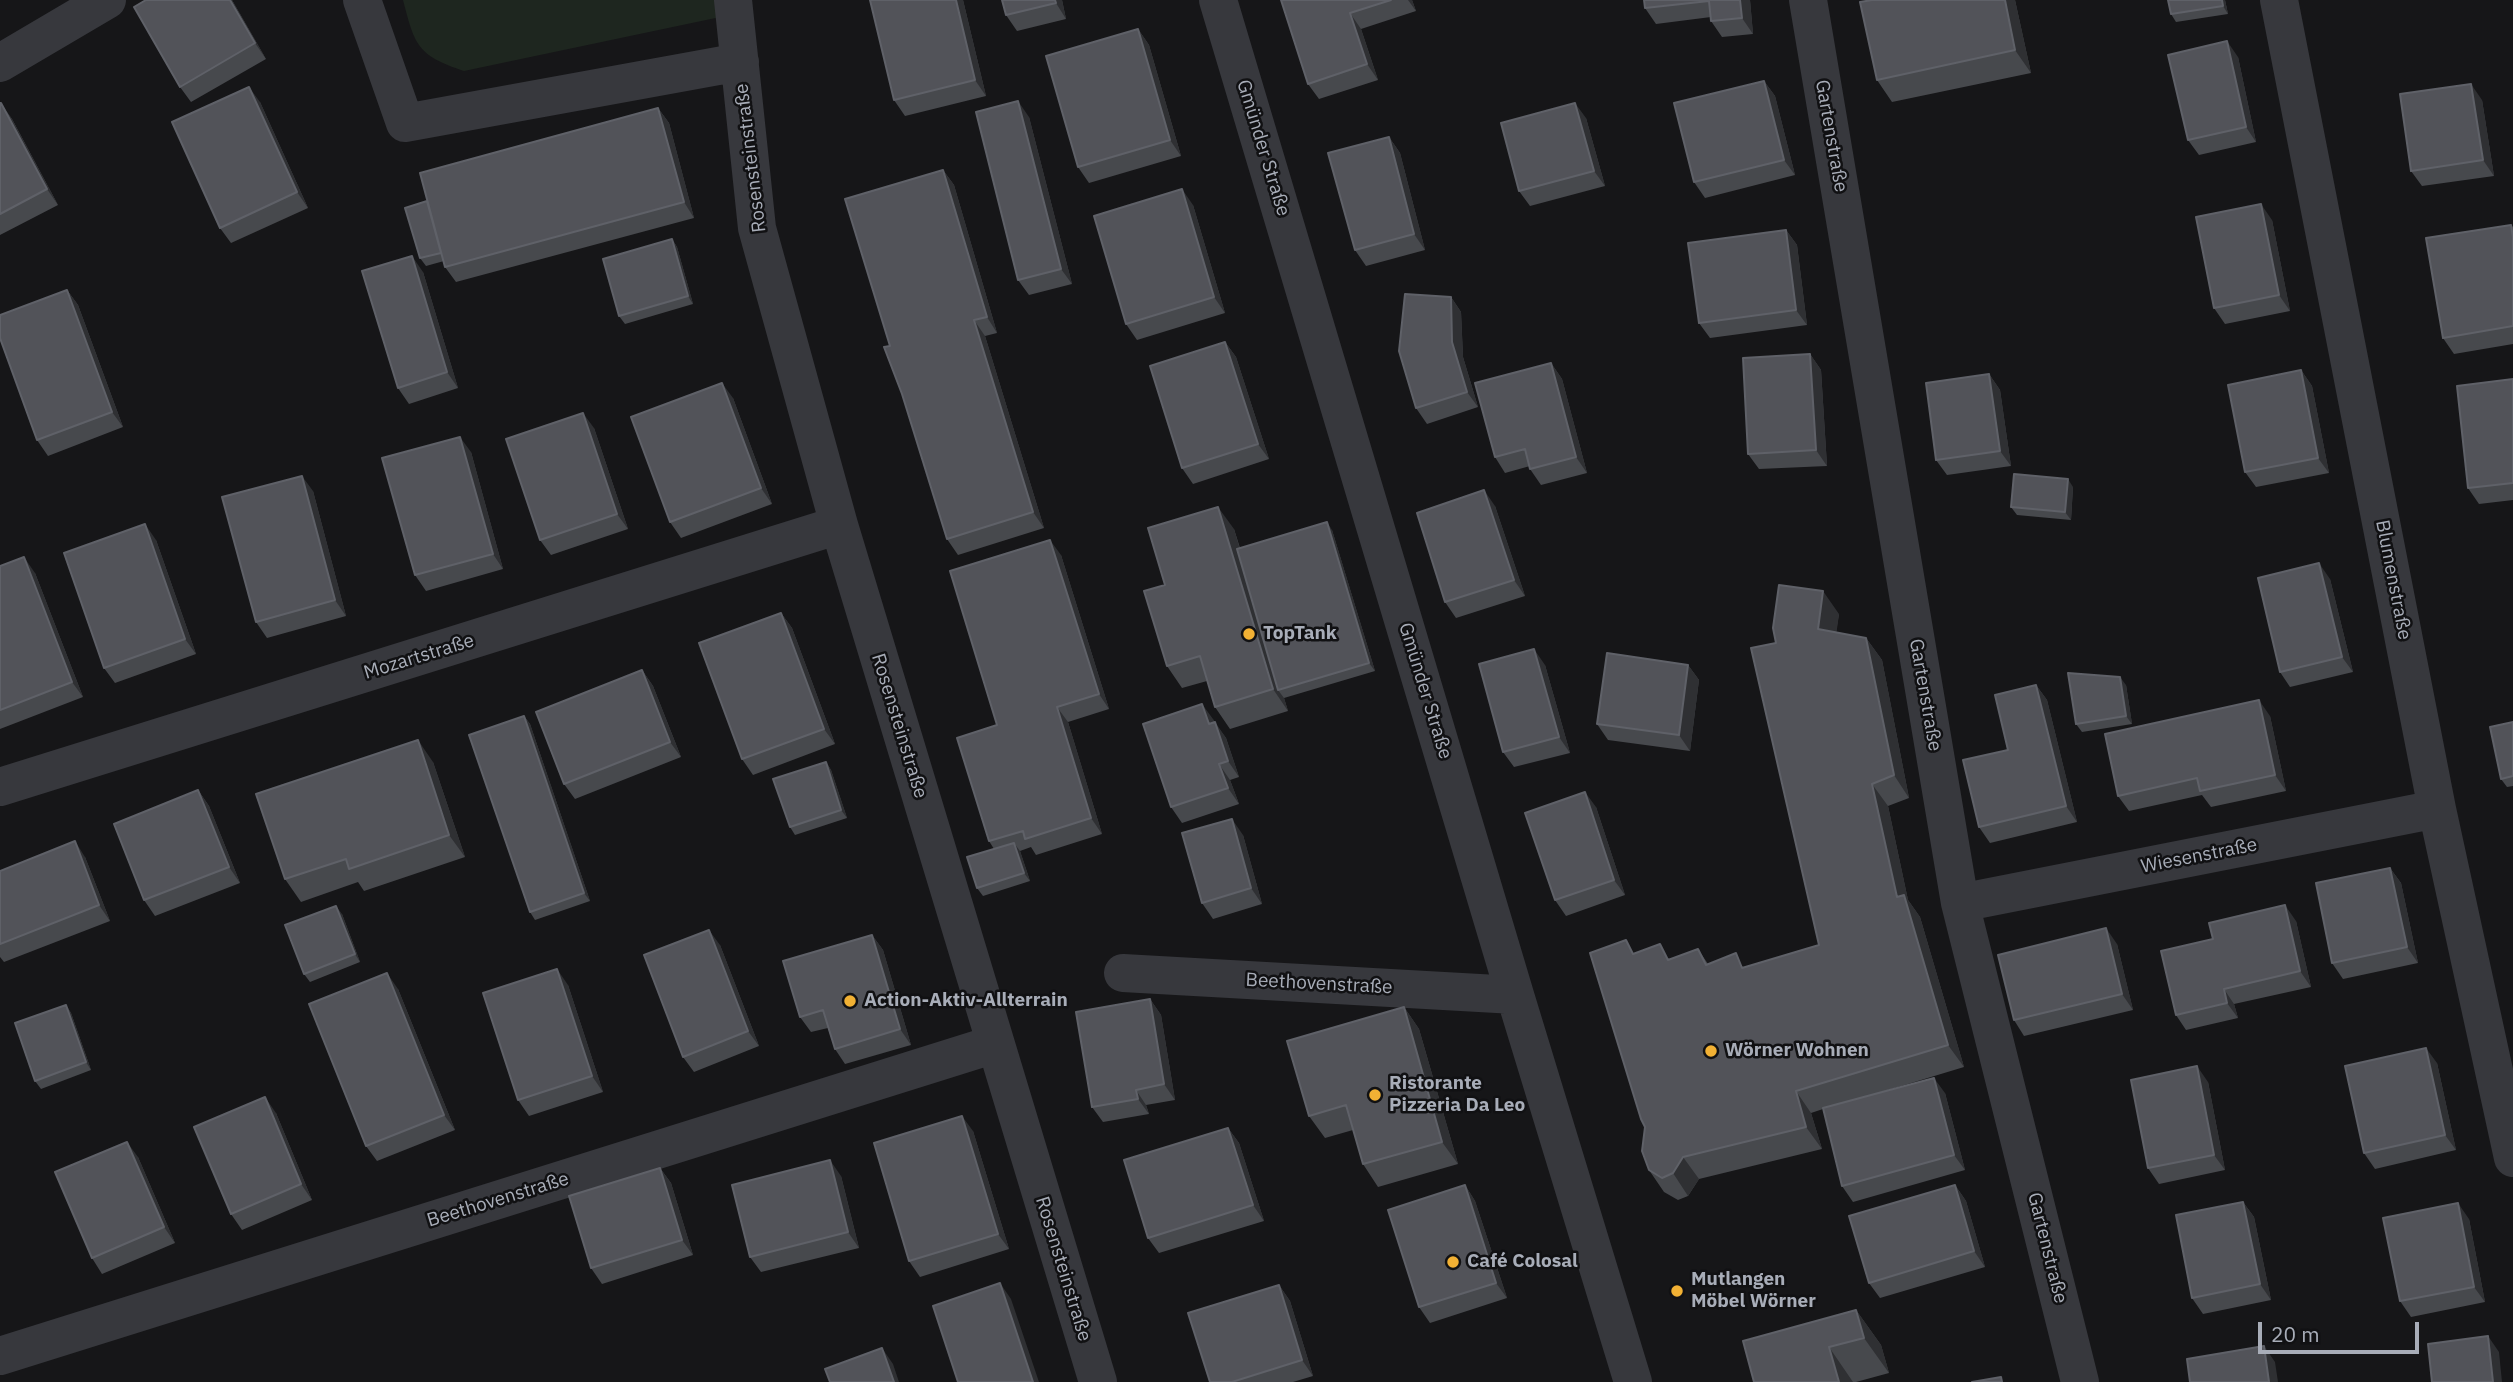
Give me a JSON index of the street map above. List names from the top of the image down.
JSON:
{
  "streets": {
    "street": [
      "Gartenstraße",
      "Gmünder Straße",
      "Rosensteinstraße",
      "Blumenstraße",
      "Mozartstraße",
      "Wiesenstraße",
      "Beethovenstraße"
    ]
  },
  "crossings": [
    ["Gartenstraße", "Wiesenstraße"],
    ["Gmünder Straße", "Beethovenstraße"],
    ["Rosensteinstraße", "Mozartstraße"],
    ["Rosensteinstraße", "Beethovenstraße"],
    ["Blumenstraße", "Wiesenstraße"]
  ],
  "places": [
    "TopTank",
    "Action-Aktiv-Allterrain",
    "Wörner Wohnen",
    "Ristorante Pizzeria Da Leo",
    "Café Colosal",
    "Mutlangen Möbel Wörner"
  ],
  "scale_bar": "20 m"
}
